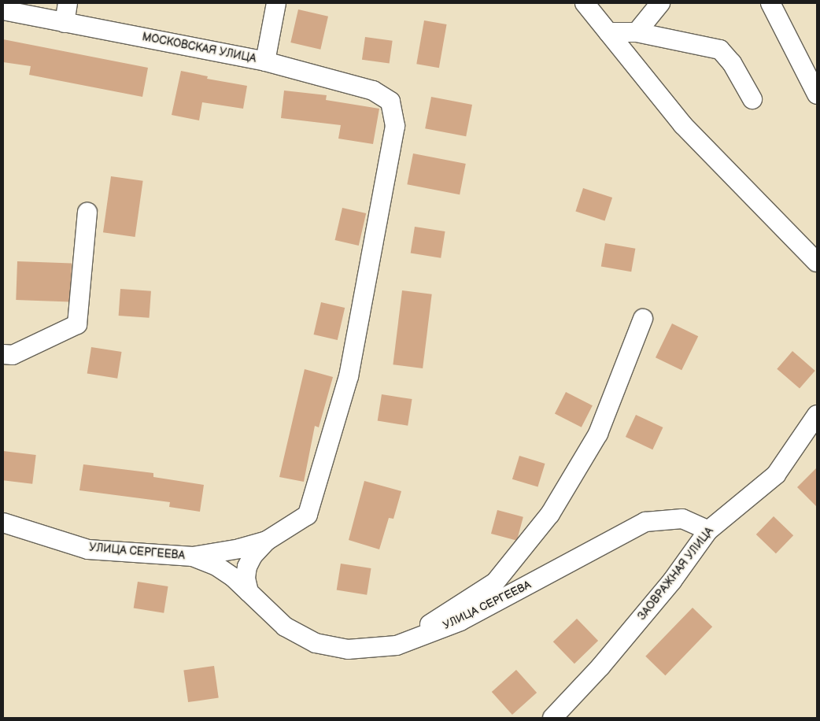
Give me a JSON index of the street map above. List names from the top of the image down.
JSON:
{
  "streets": {
    "street": ["МОСКОВСКАЯ УЛИЦА", "УЛИЦА СЕРГЕЕВА", "ЗАОВРАЖНАЯ УЛИЦА"]
  },
  "crossings": [
    ["УЛИЦА СЕРГЕЕВА", "ЗАОВРАЖНАЯ УЛИЦА"]
  ]
}
